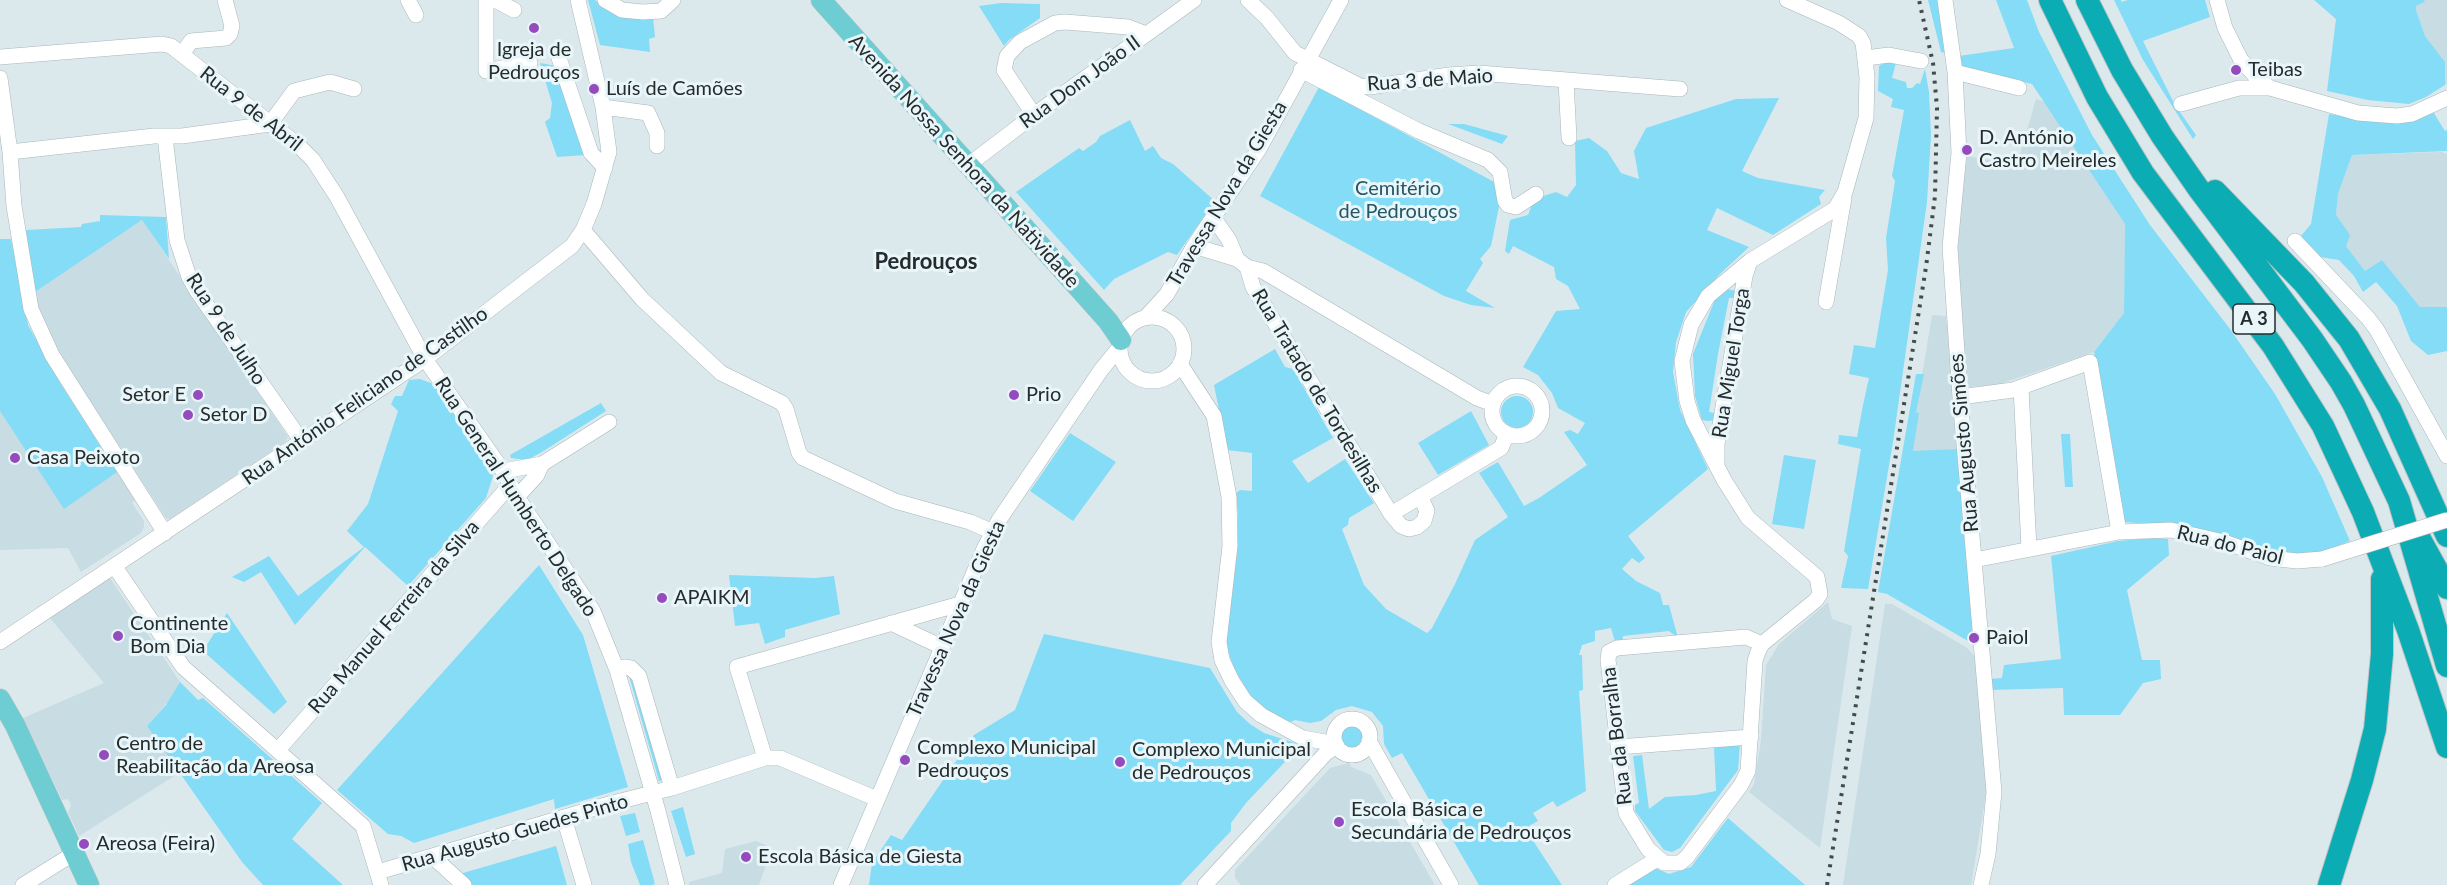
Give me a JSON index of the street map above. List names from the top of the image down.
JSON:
{
  "streets": {
    "highway": ["A 3"],
    "main road": ["Avenida Nossa Senhora da Natividade"],
    "street": [
      "Rua 3 de Maio",
      "Rua Dom João II",
      "Rua 9 de Abril",
      "Travessa Nova da Giesta",
      "Rua 9 de Julho",
      "Rua Miguel Torga",
      "Rua Tratado de Tordesilhas",
      "Rua António Feliciano de Castilho",
      "Rua Augusto Simões",
      "Rua General Humberto Delgado",
      "Rua do Paiol",
      "Rua Manuel Ferreira da Silva",
      "Rua da Borralha",
      "Rua Augusto Guedes Pinto"
    ]
  },
  "crossings": [
    ["Rua 3 de Maio", "Travessa Nova da Giesta"],
    ["Rua Dom João II", "Avenida Nossa Senhora da Natividade"],
    ["Rua 9 de Abril", "Rua António Feliciano de Castilho"],
    ["Rua 9 de Abril", "Rua General Humberto Delgado"],
    ["Avenida Nossa Senhora da Natividade", "Travessa Nova da Giesta"],
    ["Travessa Nova da Giesta", "Rua Tratado de Tordesilhas"],
    ["Rua 9 de Julho", "Rua António Feliciano de Castilho"],
    ["Rua António Feliciano de Castilho", "Rua General Humberto Delgado"],
    ["Rua Augusto Simões", "Rua do Paiol"],
    ["Rua General Humberto Delgado", "Rua Manuel Ferreira da Silva"],
    ["Rua General Humberto Delgado", "Rua Augusto Guedes Pinto"]
  ],
  "districts": ["Pedrouços"],
  "parks": ["Cemitério de Pedrouços"],
  "places": [
    "Igreja de Pedrouços",
    "Teibas",
    "Luís de Camões",
    "D. António Castro Meireles",
    "Setor E",
    "Prio",
    "Setor D",
    "Casa Peixoto",
    "APAIKM",
    "Continente Bom Dia",
    "Paiol",
    "Centro de Reabilitação da Areosa",
    "Complexo Municipal Pedrouços",
    "Complexo Municipal de Pedrouços",
    "Escola Básica e Secundária de Pedrouços",
    "Areosa (Feira)",
    "Escola Básica de Giesta"
  ]
}
